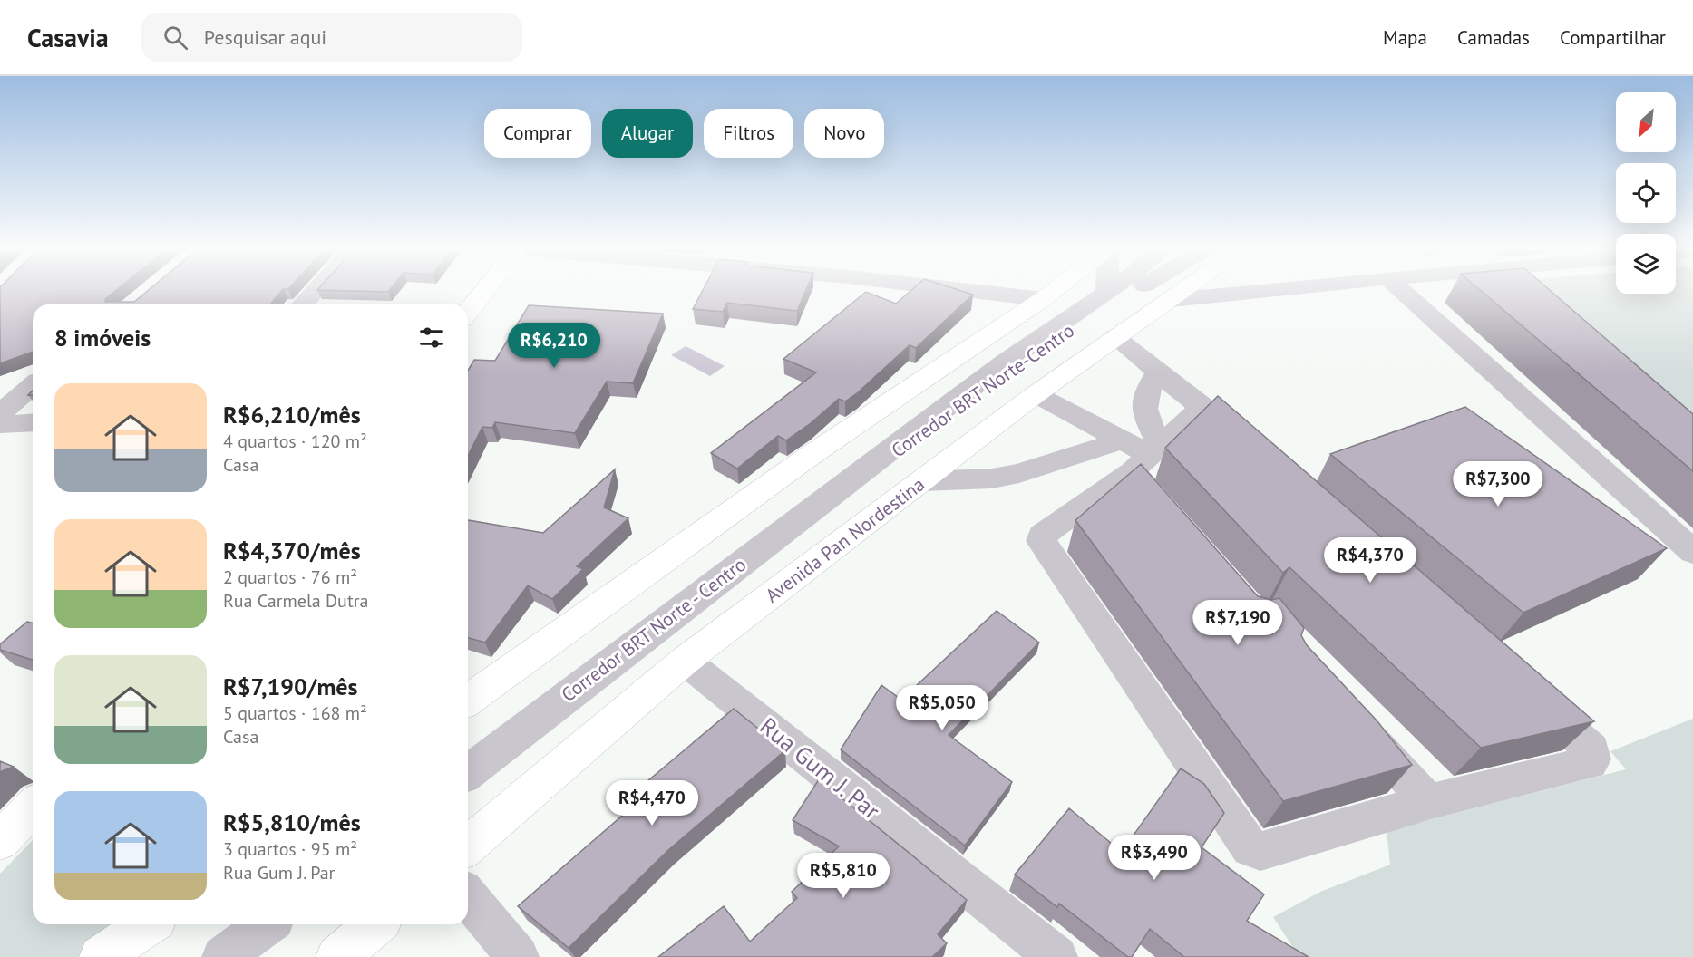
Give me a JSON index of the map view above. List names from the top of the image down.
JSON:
{
  "streets": {
    "main road": ["Avenida Pan Nordestina"],
    "street": ["Corredor BRT Norte-Centro", "Corredor BRT Norte - Centro", "Rua Gum J. Par"]
  },
  "crossings": [
    ["Corredor BRT Norte-Centro", "Corredor BRT Norte - Centro"],
    ["Avenida Pan Nordestina", "Rua Gum J. Par"]
  ],
  "north": "bottom left",
  "page": {
    "header": "Casavia",
    "search": "Pesquisar aqui",
    "nav": ["Mapa", "Camadas", "Compartilhar"],
    "chip": [
      "Comprar",
      "Alugar",
      "Filtros",
      "Novo"
    ],
    "heading": "8 imóveis",
    "price": [
      "R$6,210",
      "R$7,300",
      "R$4,370",
      "R$7,190",
      "R$5,050",
      "R$4,470",
      "R$3,490",
      "R$5,810"
    ],
    "list": [
      {
        "name": "R$6,210/mês",
        "note": "4 quartos · 120 m² · Casa"
      },
      {
        "name": "R$4,370/mês",
        "note": "2 quartos · 76 m² · Rua Carmela Dutra"
      },
      {
        "name": "R$7,190/mês",
        "note": "5 quartos · 168 m² · Casa"
      },
      {
        "name": "R$5,810/mês",
        "note": "3 quartos · 95 m² · Rua Gum J. Par"
      }
    ]
  }
}
